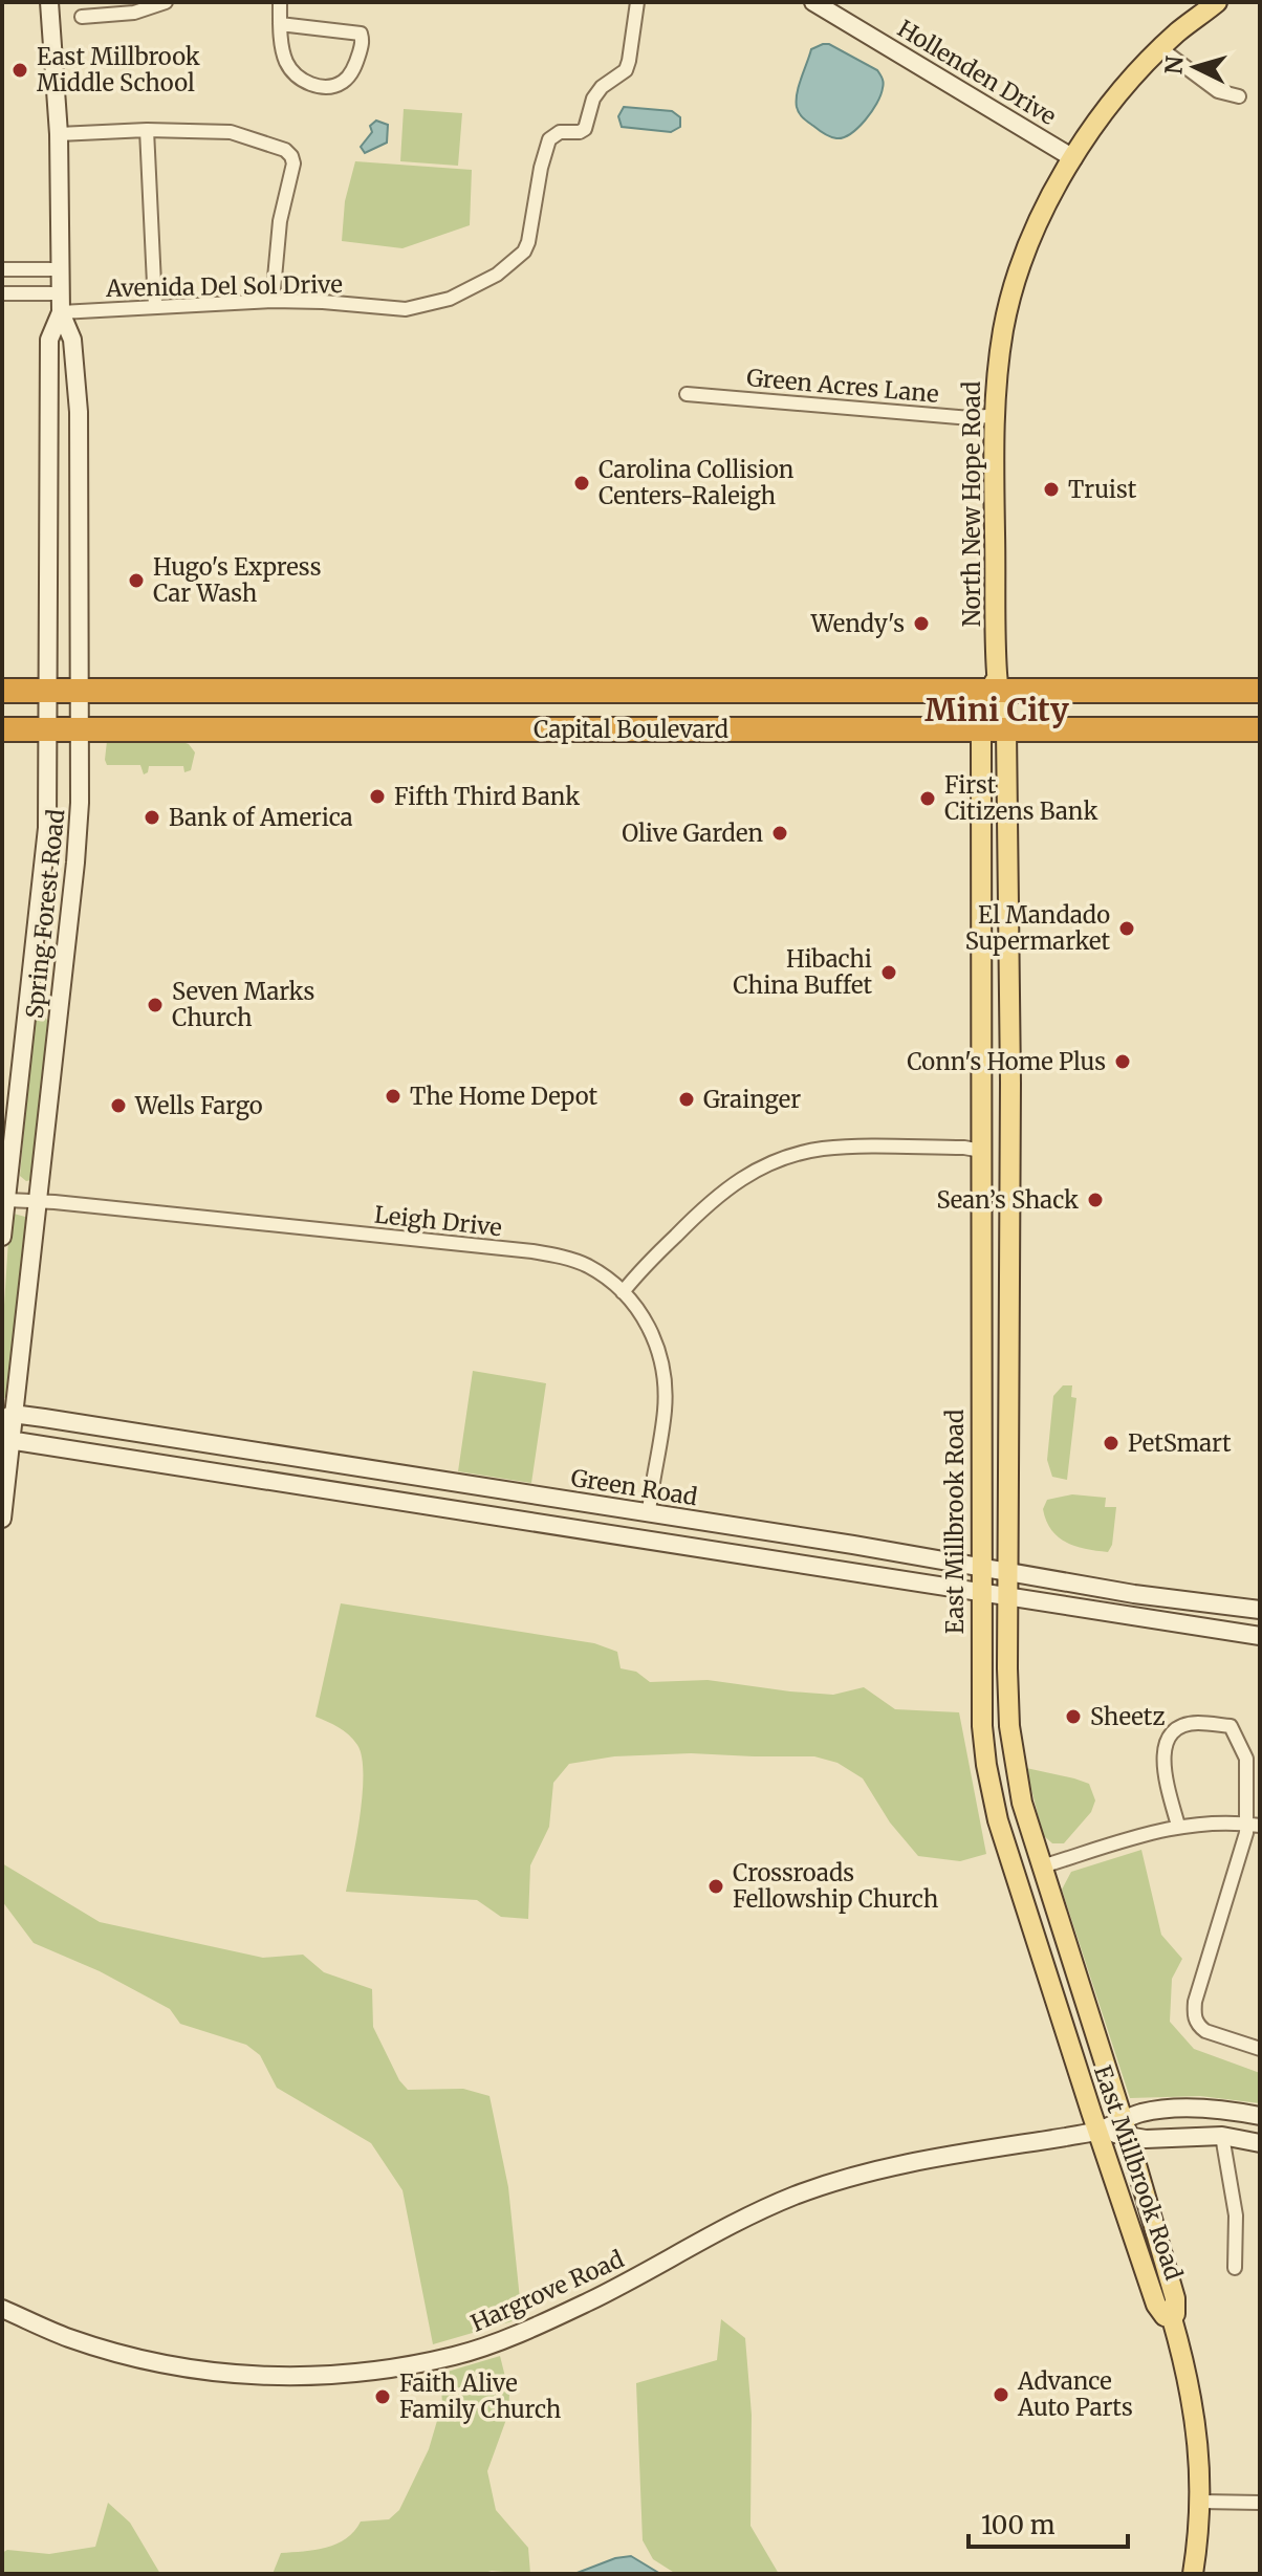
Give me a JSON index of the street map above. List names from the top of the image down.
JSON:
{
  "streets": {
    "highway": ["Capital Boulevard"],
    "main road": ["North New Hope Road", "East Millbrook Road"],
    "street": [
      "Hollenden Drive",
      "Avenida Del Sol Drive",
      "Green Acres Lane",
      "Spring Forest Road",
      "Leigh Drive",
      "Green Road",
      "Hargrove Road"
    ]
  },
  "crossings": [
    ["Hollenden Drive", "North New Hope Road"],
    ["Avenida Del Sol Drive", "Spring Forest Road"],
    ["Green Acres Lane", "North New Hope Road"],
    ["North New Hope Road", "Capital Boulevard"],
    ["North New Hope Road", "East Millbrook Road"],
    ["Capital Boulevard", "Spring Forest Road"],
    ["Capital Boulevard", "East Millbrook Road"],
    ["Spring Forest Road", "Leigh Drive"],
    ["Spring Forest Road", "Green Road"],
    ["Leigh Drive", "Green Road"],
    ["Green Road", "East Millbrook Road"],
    ["East Millbrook Road", "Hargrove Road"]
  ],
  "districts": ["Mini City"],
  "places": [
    "East Millbrook Middle School",
    "Carolina Collision Centers-Raleigh",
    "Truist",
    "Hugo's Express Car Wash",
    "Wendy's",
    "Fifth Third Bank",
    "First Citizens Bank",
    "Bank of America",
    "Olive Garden",
    "El Mandado Supermarket",
    "Hibachi China Buffet",
    "Seven Marks Church",
    "Conn's Home Plus",
    "The Home Depot",
    "Grainger",
    "Wells Fargo",
    "Sean’s Shack",
    "PetSmart",
    "Sheetz",
    "Crossroads Fellowship Church",
    "Advance Auto Parts",
    "Faith Alive Family Church"
  ],
  "scale_bar": "100 m",
  "north": "left"
}
